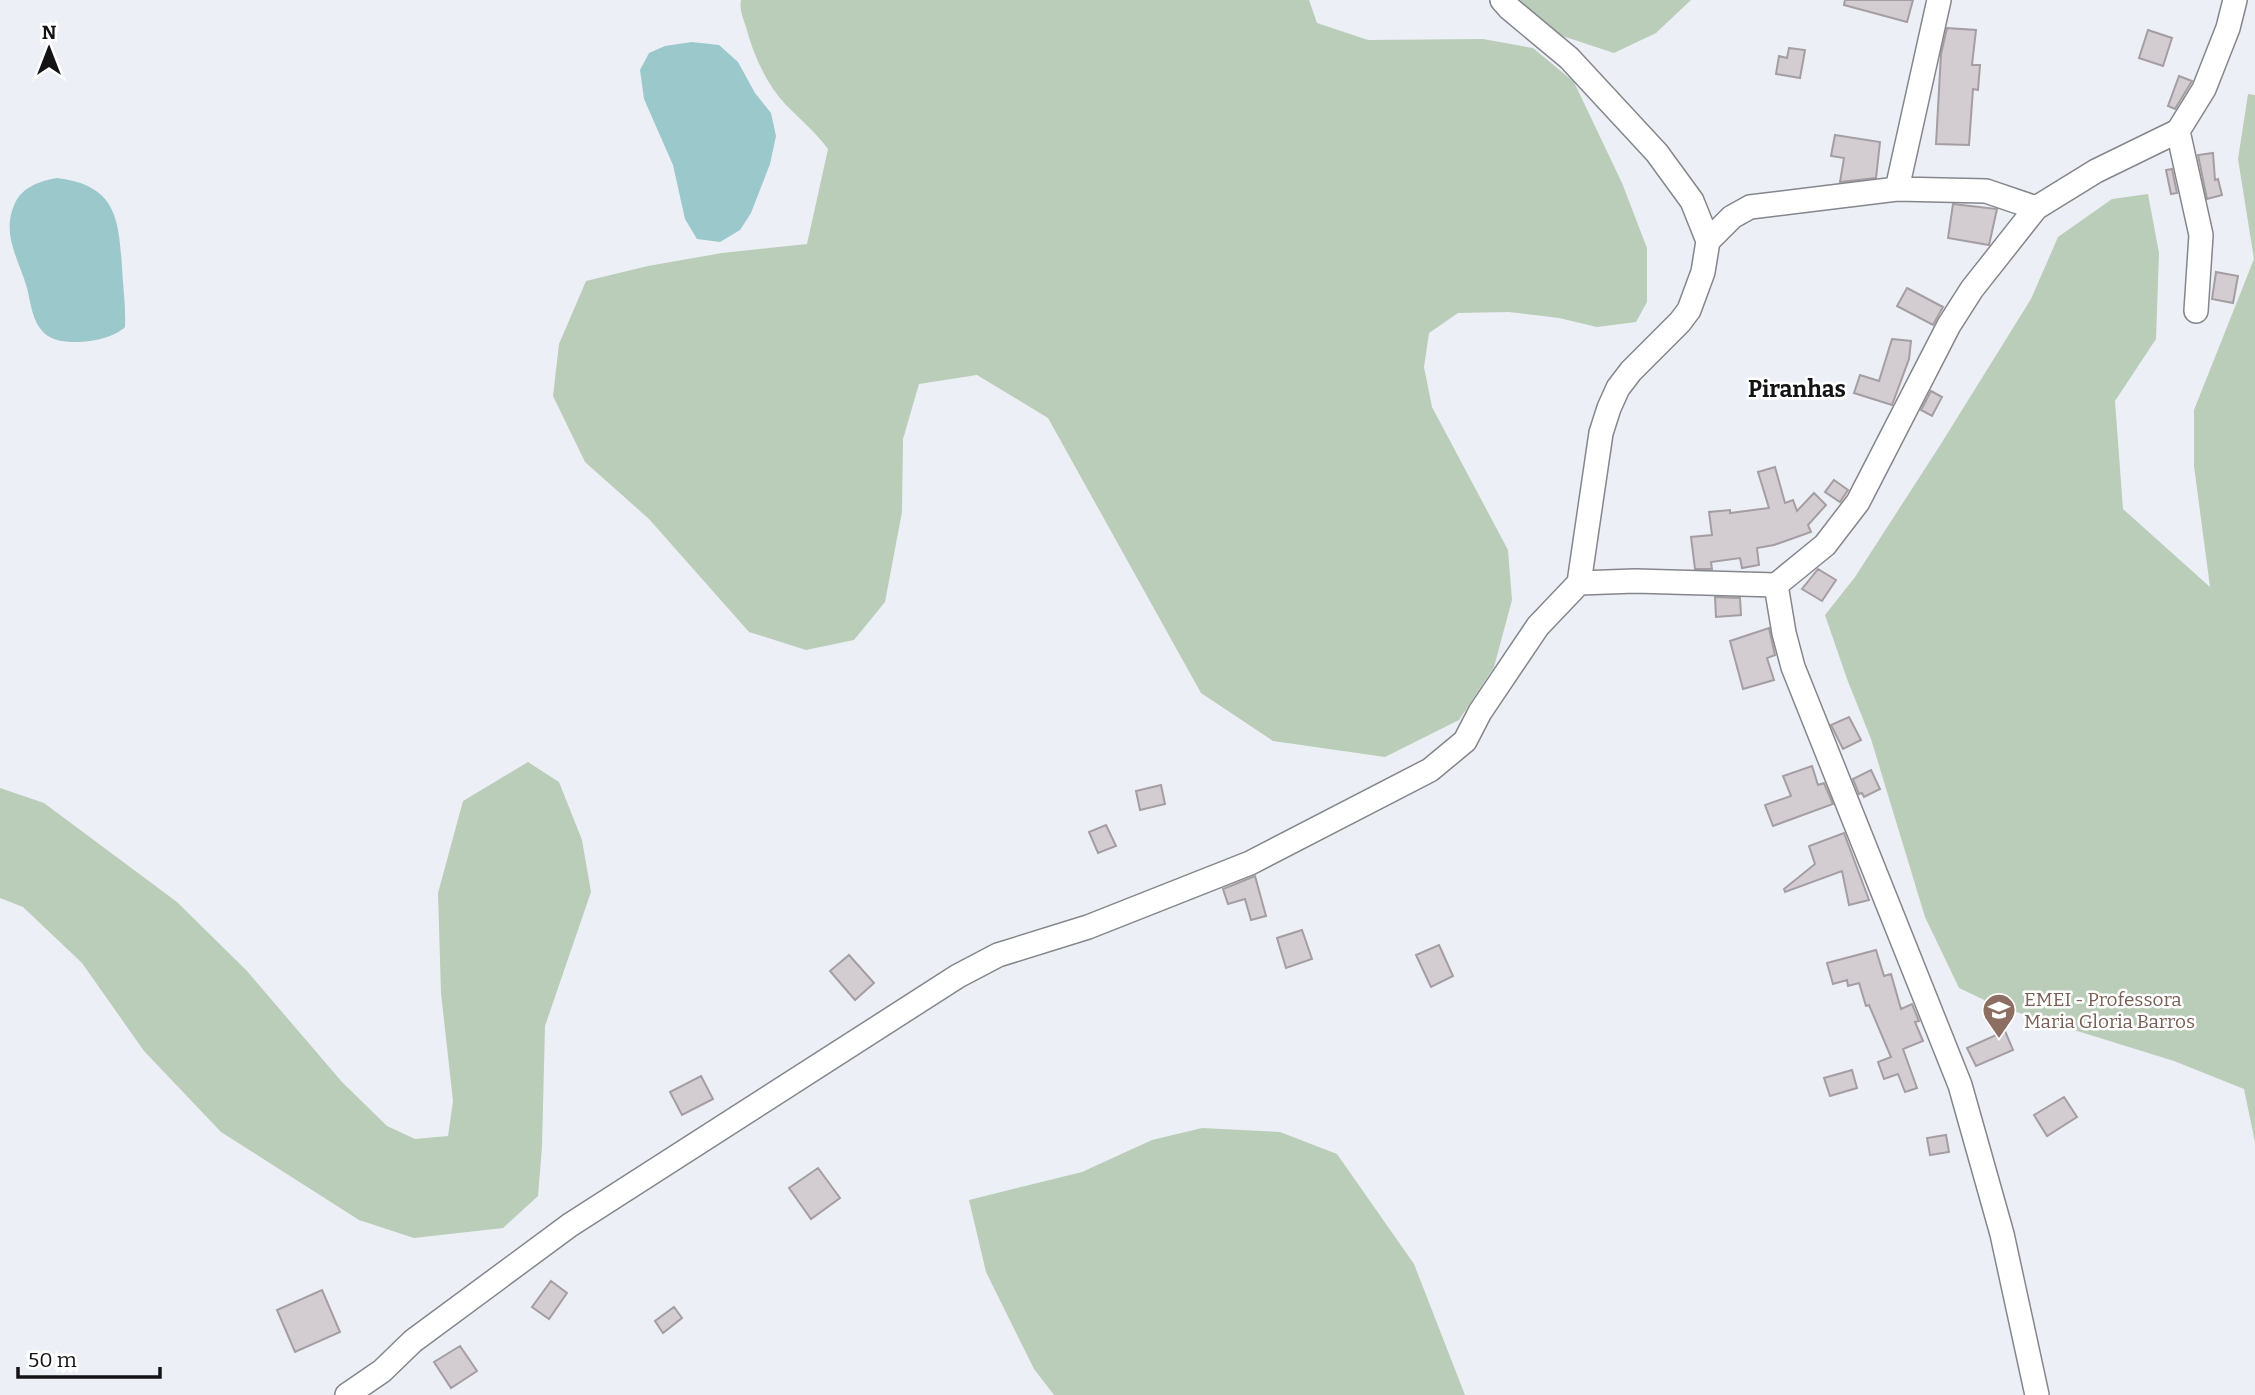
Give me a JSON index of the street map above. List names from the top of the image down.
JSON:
{
  "districts": ["Piranhas"],
  "places": {
    "school or university": ["EMEI - Professora Maria Gloria Barros"]
  },
  "scale_bar": "50 m",
  "north": "top"
}
